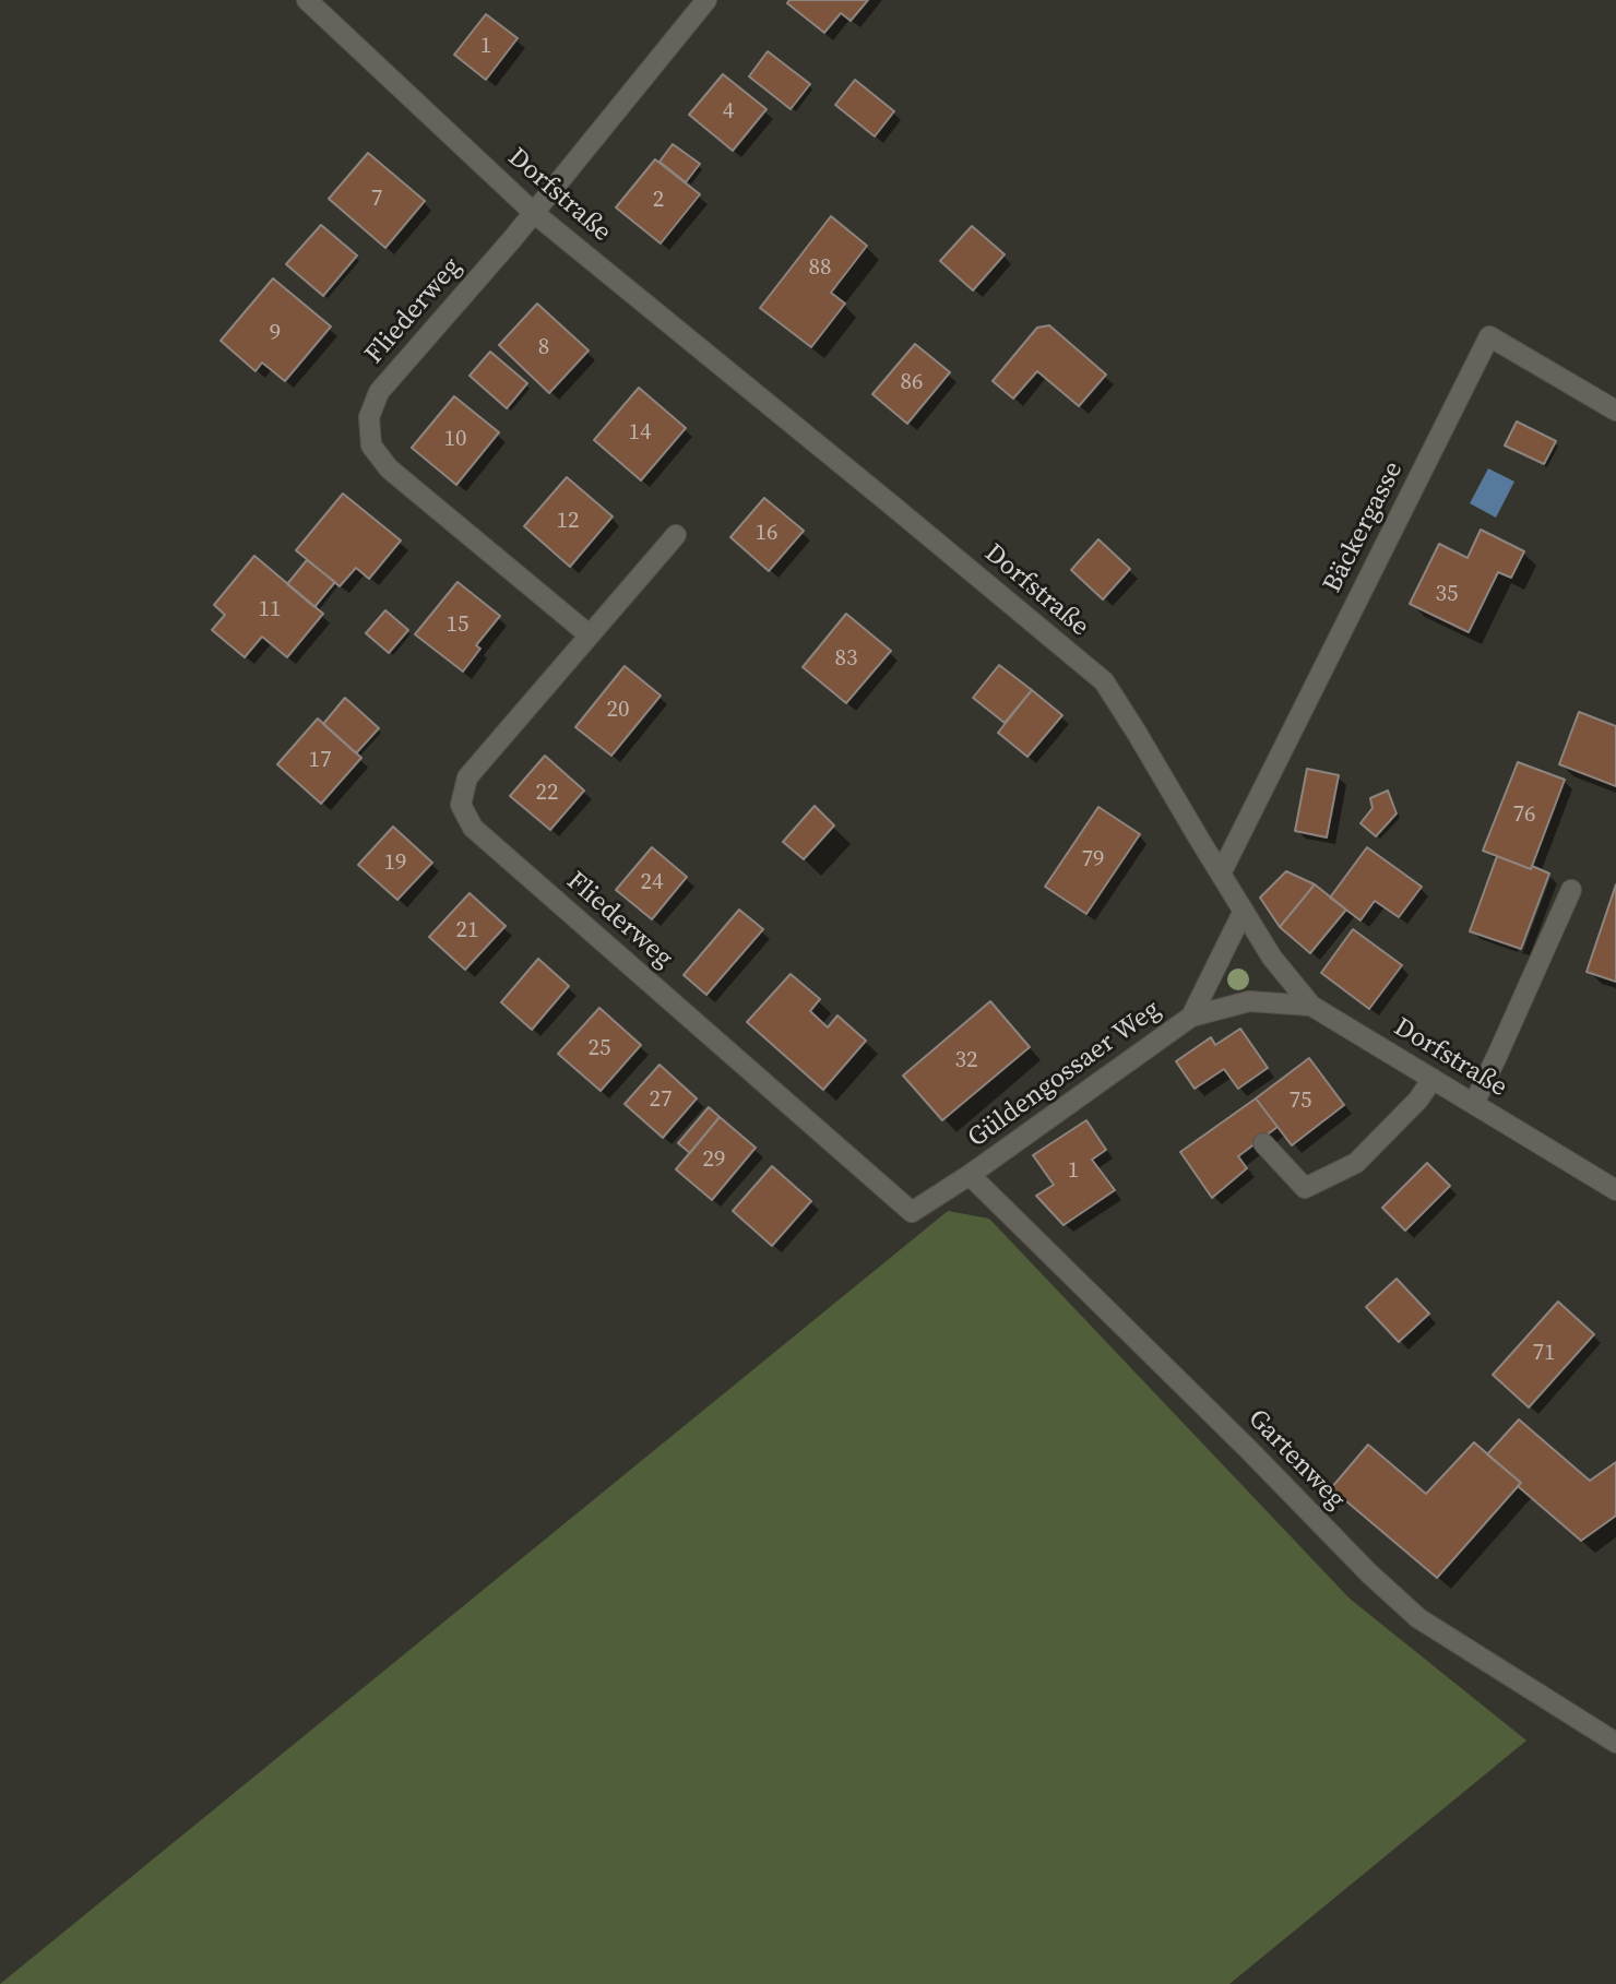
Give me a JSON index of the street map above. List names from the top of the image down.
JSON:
{
  "streets": {
    "street": [
      "Dorfstraße",
      "Fliederweg",
      "Bäckergasse",
      "Güldengossaer Weg",
      "Gartenweg"
    ]
  },
  "crossings": [
    ["Dorfstraße", "Fliederweg"],
    ["Dorfstraße", "Bäckergasse"],
    ["Dorfstraße", "Güldengossaer Weg"],
    ["Fliederweg", "Güldengossaer Weg"],
    ["Güldengossaer Weg", "Gartenweg"]
  ],
  "house_numbers": [
    "1",
    "4",
    "7",
    "2",
    "88",
    "9",
    "8",
    "86",
    "14",
    "10",
    "12",
    "16",
    "35",
    "11",
    "15",
    "83",
    "20",
    "17",
    "22",
    "76",
    "79",
    "19",
    "24",
    "21",
    "25",
    "32",
    "27",
    "75",
    "29",
    "1",
    "71"
  ]
}
